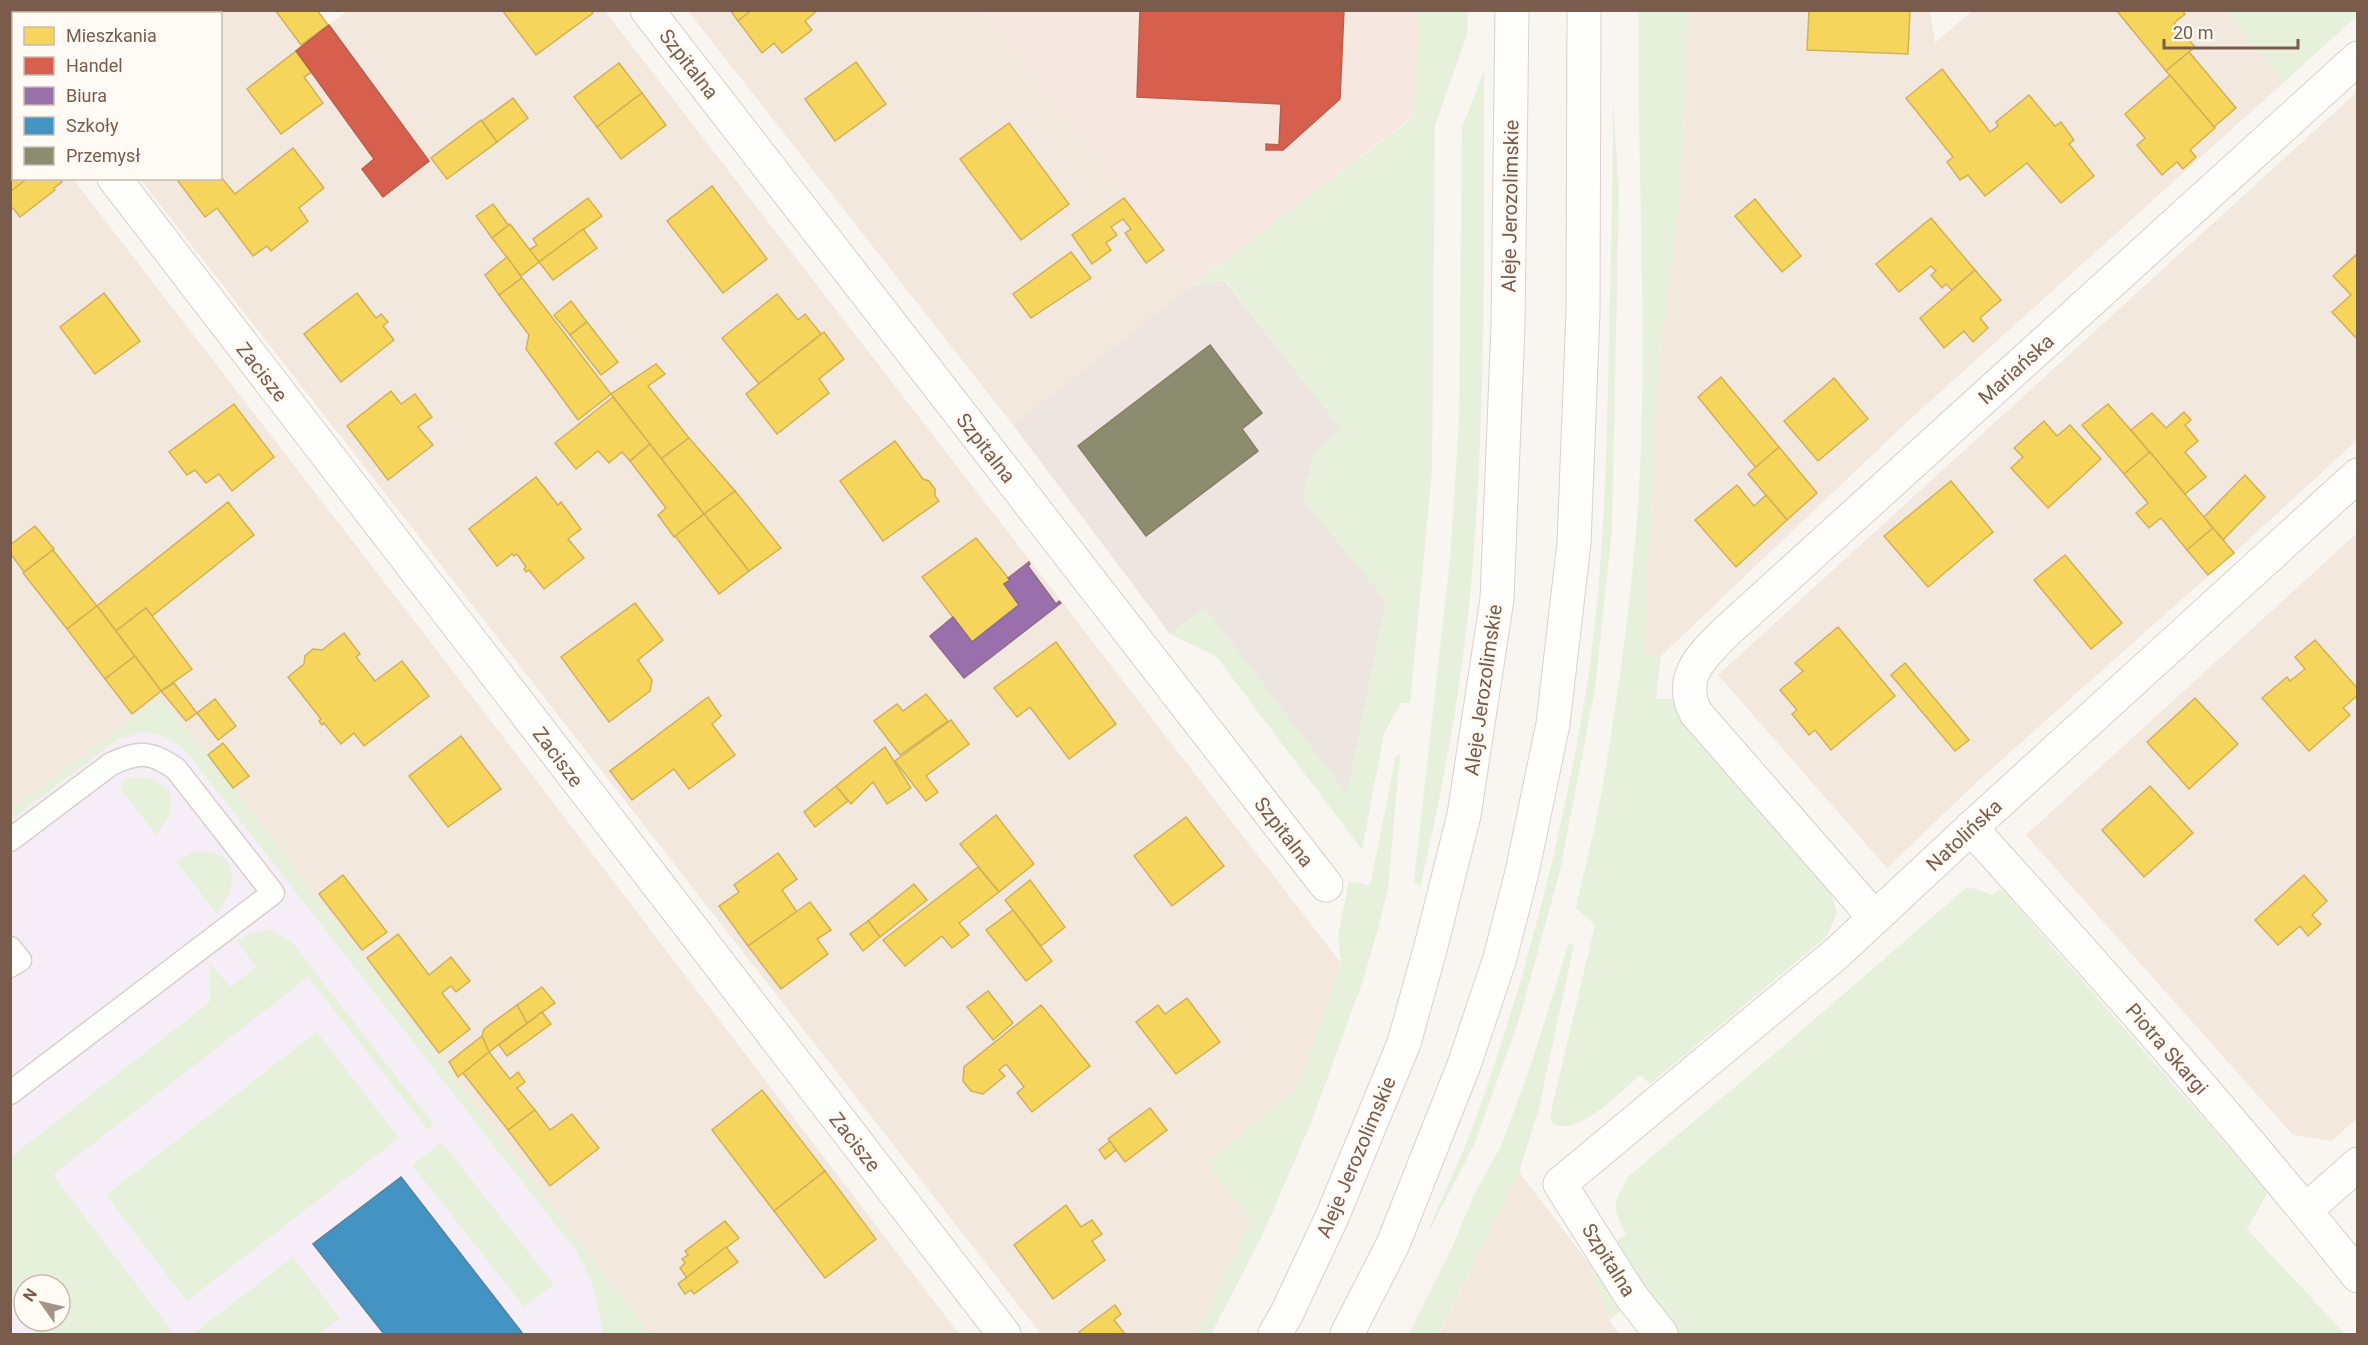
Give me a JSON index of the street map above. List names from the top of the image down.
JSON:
{
  "streets": {
    "street": [
      "Szpitalna",
      "Aleje Jerozolimskie",
      "Mariańska",
      "Zacisze",
      "Natolińska",
      "Piotra Skargi"
    ]
  },
  "crossings": [
    ["Szpitalna", "Natolińska"],
    ["Mariańska", "Natolińska"],
    ["Natolińska", "Piotra Skargi"]
  ],
  "legend": [
    "Mieszkania",
    "Handel",
    "Biura",
    "Szkoły",
    "Przemysł"
  ],
  "scale_bar": "20 m",
  "north": "top left"
}
